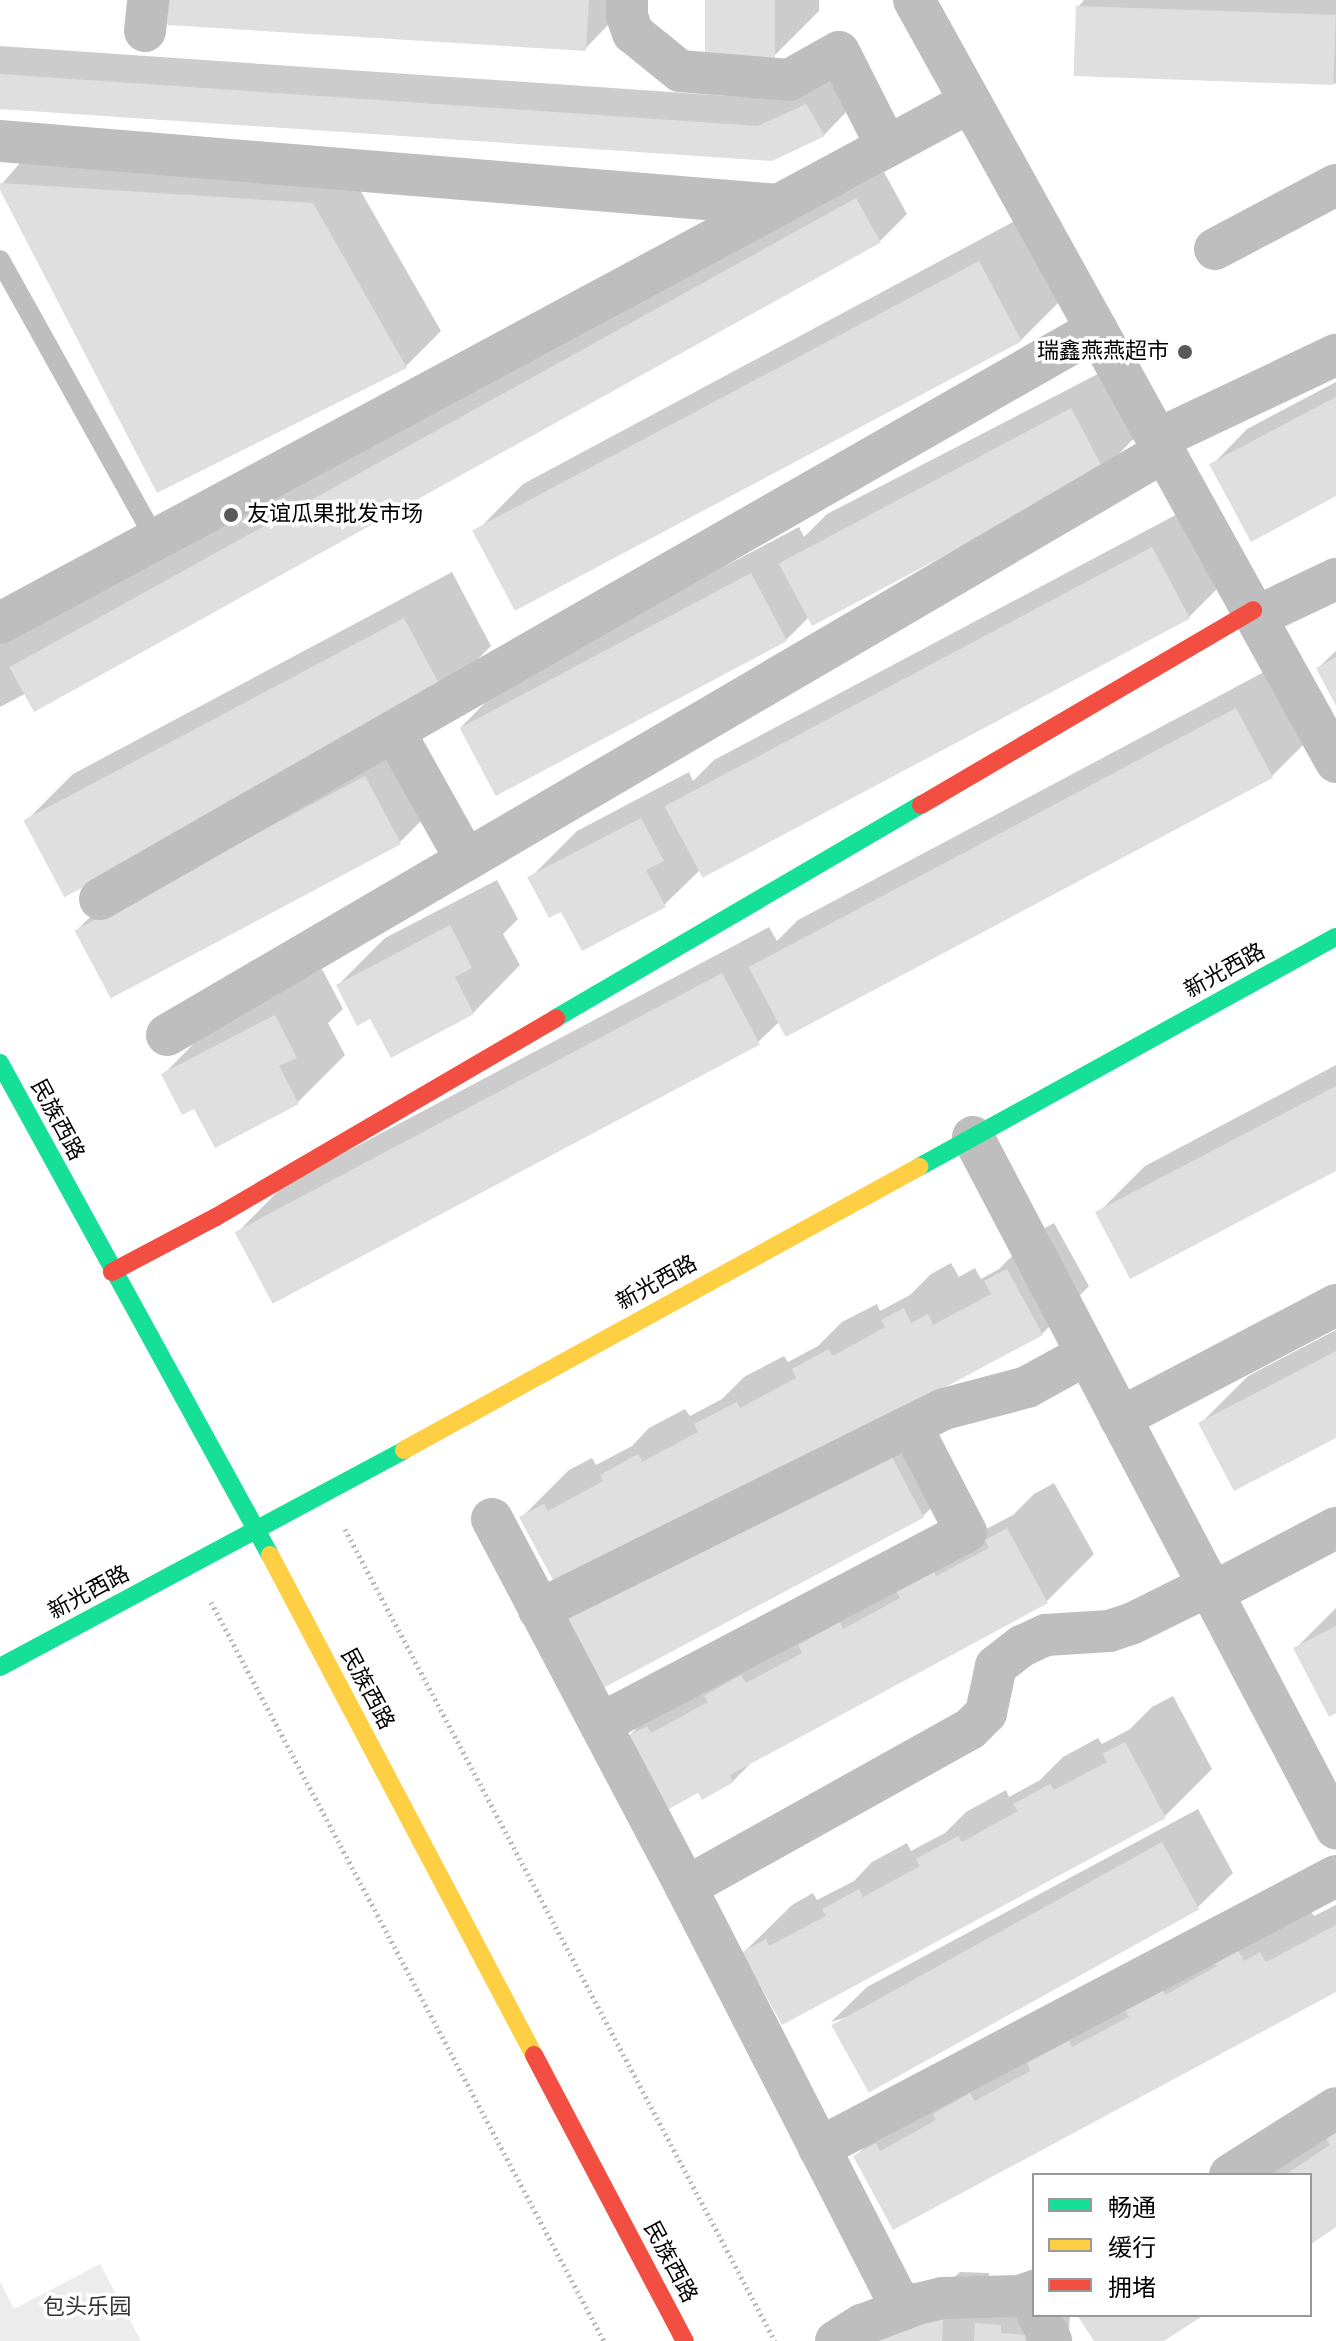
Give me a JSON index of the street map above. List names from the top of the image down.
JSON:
{
  "streets": {
    "street": ["新光西路", "民族西路"]
  },
  "crossings": [
    ["新光西路", "民族西路"]
  ],
  "parks": ["包头乐园"],
  "places": ["瑞鑫燕燕超市", "友谊瓜果批发市场"],
  "legend": ["畅通", "缓行", "拥堵"]
}
